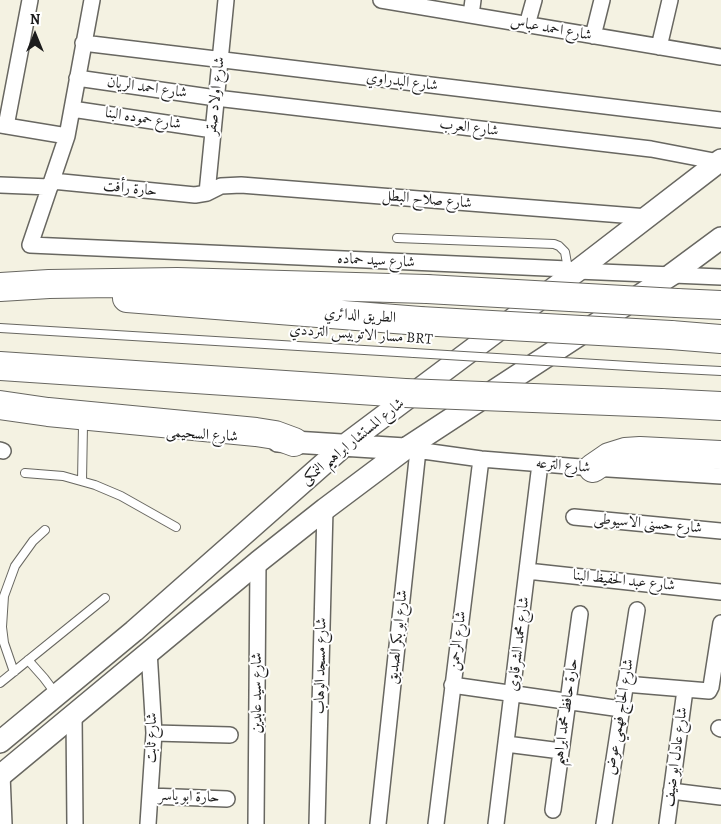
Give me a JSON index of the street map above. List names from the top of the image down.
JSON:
{
  "streets": {
    "highway": ["الطريق الدائري"],
    "street": [
      "شارع احمد عباس",
      "شارع البدراوي",
      "شارع احمد الريان",
      "شارع اولاد صقر",
      "شارع حموده البنا",
      "شارع العرب",
      "حارة رأفت",
      "شارع صلاح البطل",
      "شارع سيد حماده",
      "شارع السحيمى",
      "شارع المستشار ابراهيم النمكى",
      "شارع الترعه",
      "شارع حسنى الاسيوطى",
      "شارع عبد الحفيظ البنا",
      "شارع ابو بكر الصديق",
      "شارع الرحمن",
      "شارع محمد الشرقاوى",
      "شارع مسجد الوهاب",
      "شارع سيد عابدين",
      "حارة حافظ محمد ابراهيم",
      "شارع الحاج فهمي عوض",
      "شارع ثابت",
      "شارع عادل ابو ضيف",
      "حارة ابو ياسر"
    ],
    "lane": ["مسار الاتوبيس الترددي BRT"]
  },
  "crossings": [
    ["شارع البدراوي", "شارع اولاد صقر"],
    ["شارع احمد الريان", "شارع اولاد صقر"],
    ["شارع احمد الريان", "شارع العرب"],
    ["شارع اولاد صقر", "شارع حموده البنا"],
    ["شارع اولاد صقر", "شارع العرب"],
    ["شارع اولاد صقر", "حارة رأفت"],
    ["شارع اولاد صقر", "شارع صلاح البطل"],
    ["شارع العرب", "شارع المستشار ابراهيم النمكى"],
    ["حارة رأفت", "شارع صلاح البطل"],
    ["حارة رأفت", "شارع سيد حماده"],
    ["شارع صلاح البطل", "شارع المستشار ابراهيم النمكى"],
    ["شارع سيد حماده", "شارع المستشار ابراهيم النمكى"],
    ["شارع السحيمى", "شارع المستشار ابراهيم النمكى"],
    ["شارع السحيمى", "شارع الترعه"],
    ["شارع السحيمى", "شارع ابو بكر الصديق"],
    ["شارع الترعه", "شارع ابو بكر الصديق"],
    ["شارع الترعه", "شارع الرحمن"],
    ["شارع الترعه", "شارع محمد الشرقاوى"],
    ["شارع عبد الحفيظ البنا", "شارع محمد الشرقاوى"],
    ["شارع ثابت", "حارة ابو ياسر"]
  ],
  "north": "top"
}
